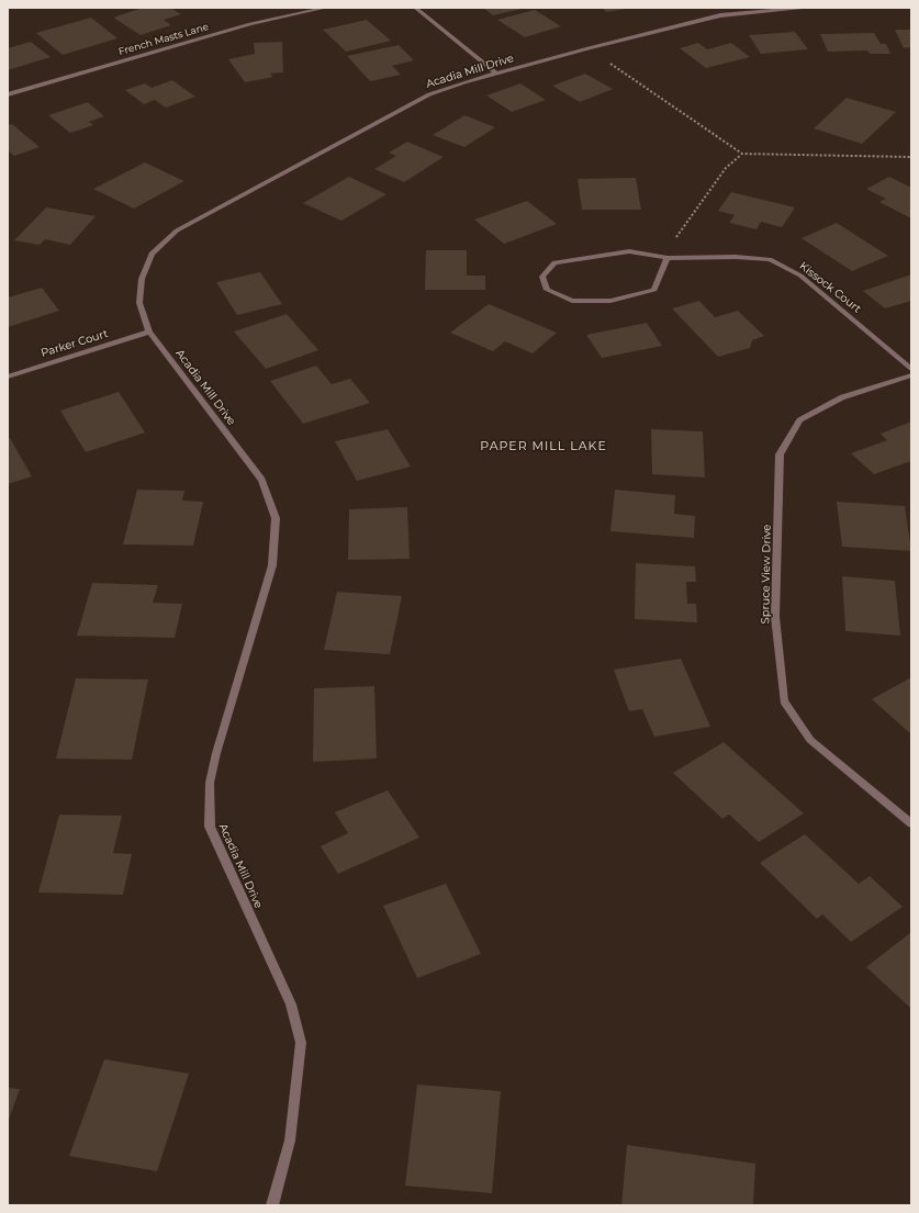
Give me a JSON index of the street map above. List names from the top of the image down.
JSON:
{
  "streets": {
    "street": [
      "French Masts Lane",
      "Acadia Mill Drive",
      "Kissock Court",
      "Parker Court",
      "Spruce View Drive"
    ]
  },
  "crossings": [
    ["Acadia Mill Drive", "Parker Court"]
  ],
  "districts": ["PAPER MILL LAKE"]
}
